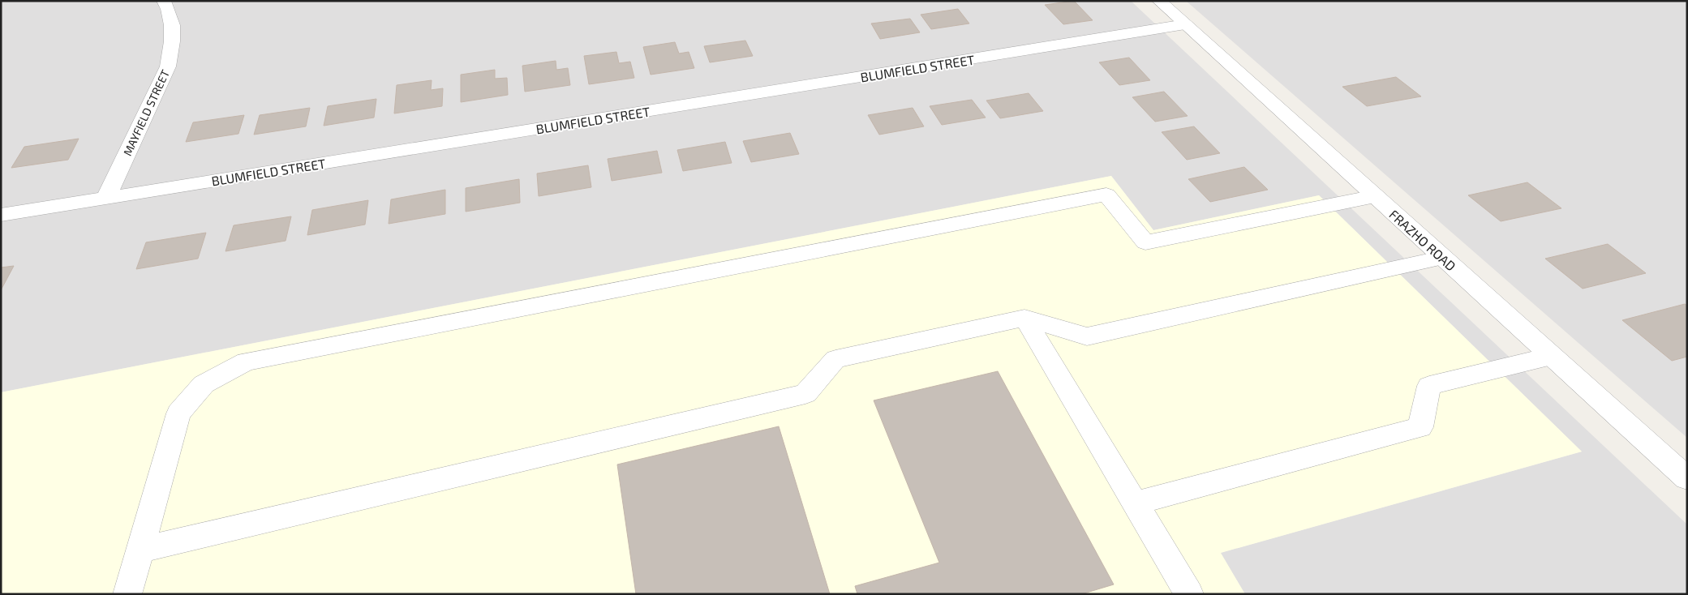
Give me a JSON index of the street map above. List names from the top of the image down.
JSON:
{
  "streets": {
    "street": ["BLUMFIELD STREET", "MAYFIELD STREET", "FRAZHO ROAD"]
  },
  "crossings": [
    ["BLUMFIELD STREET", "MAYFIELD STREET"],
    ["BLUMFIELD STREET", "FRAZHO ROAD"]
  ]
}
